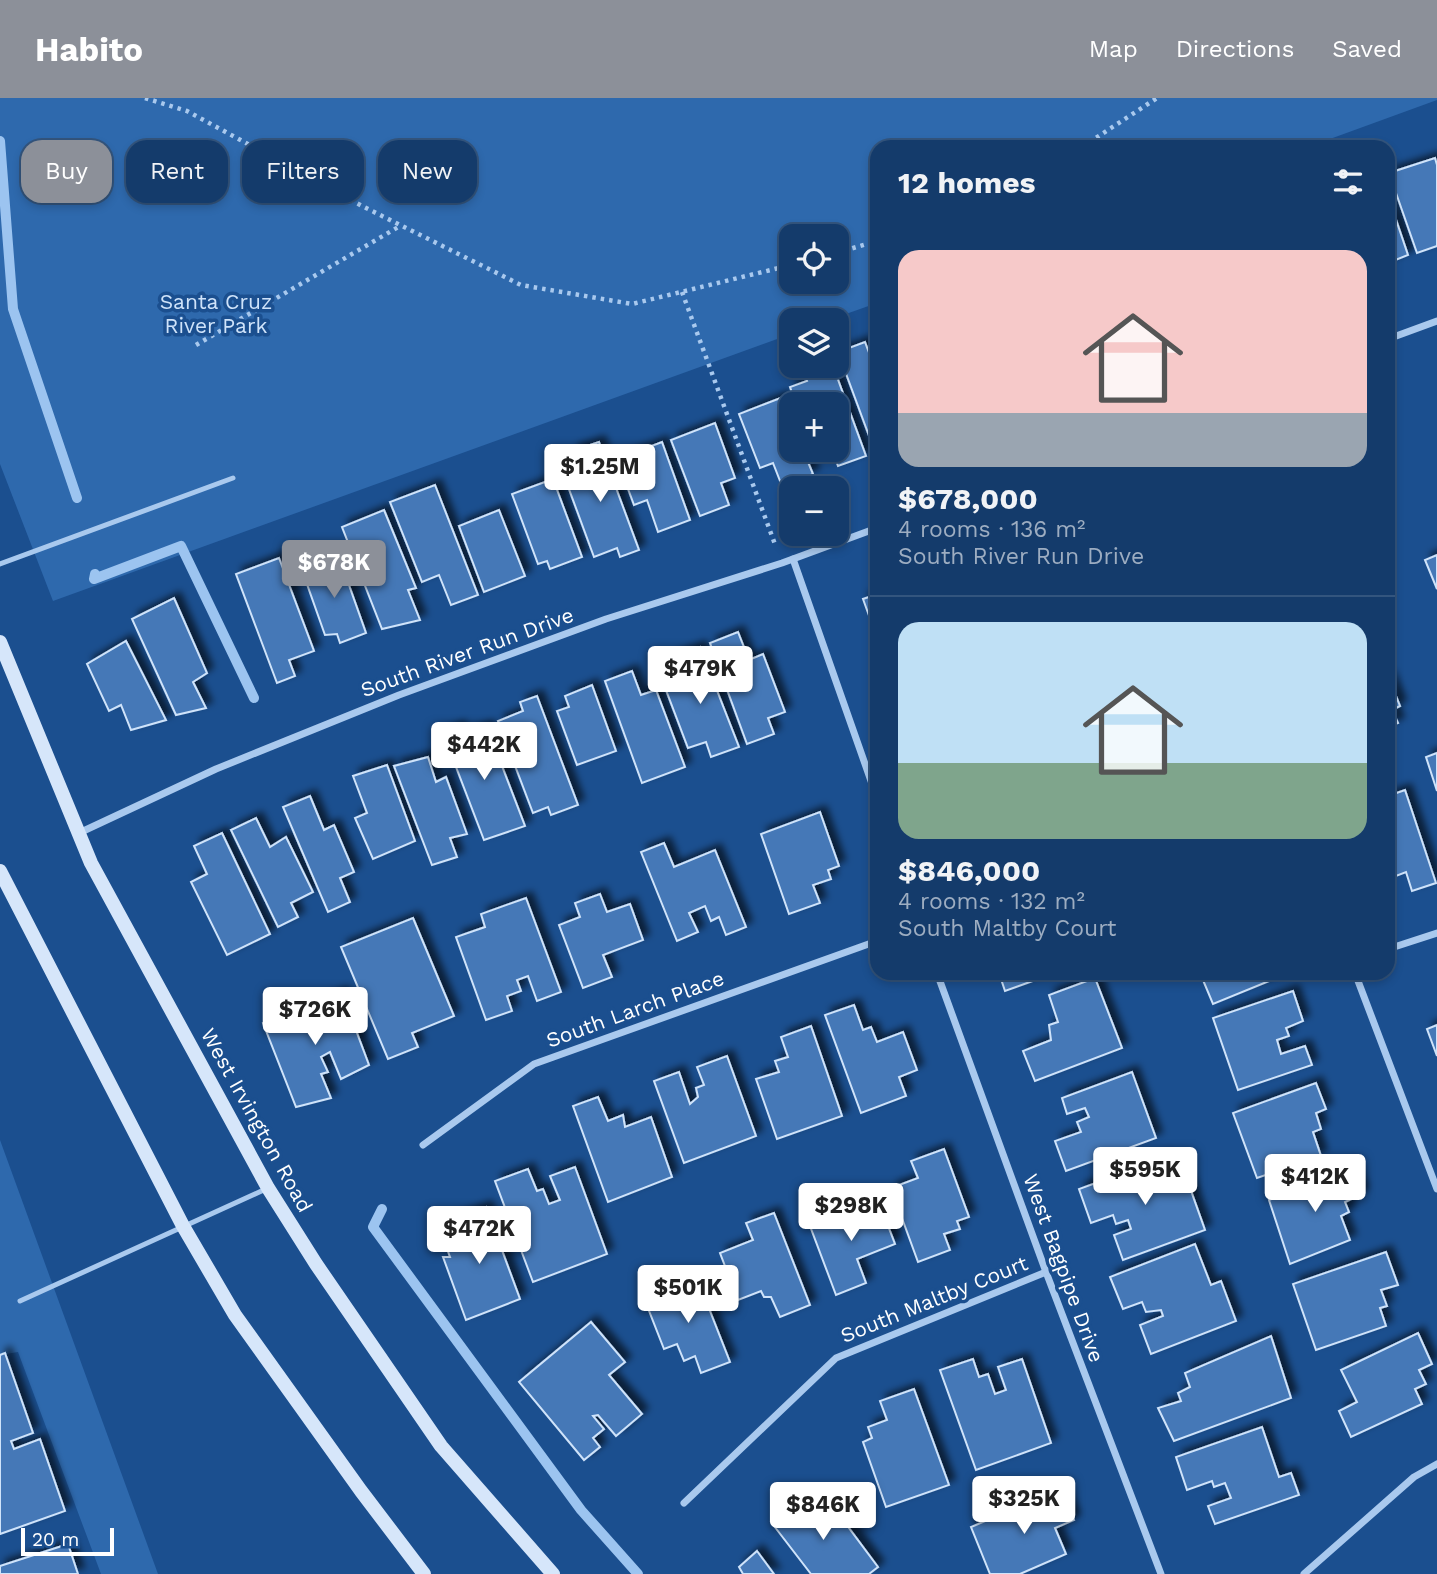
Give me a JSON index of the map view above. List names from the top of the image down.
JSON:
{
  "streets": {
    "main road": ["West Irvington Road"],
    "street": [
      "South River Run Drive",
      "South Larch Place",
      "West Bagpipe Drive",
      "South Maltby Court"
    ]
  },
  "crossings": [
    ["South River Run Drive", "West Irvington Road"],
    ["West Bagpipe Drive", "South Maltby Court"]
  ],
  "parks": ["Santa Cruz River Park"],
  "scale_bar": "20 m",
  "page": {
    "header": "Habito",
    "nav": ["Map", "Directions", "Saved"],
    "chip": [
      "Buy",
      "Rent",
      "Filters",
      "New"
    ],
    "heading": "12 homes",
    "map_buttons": ["+", "−"],
    "list": [
      {
        "name": "$678,000",
        "note": "4 rooms · 136 m² · South River Run Drive"
      },
      {
        "name": "$846,000",
        "note": "4 rooms · 132 m² · South Maltby Court"
      }
    ],
    "price": [
      "$1.25M",
      "$678K",
      "$479K",
      "$442K",
      "$726K",
      "$595K",
      "$412K",
      "$298K",
      "$472K",
      "$501K",
      "$325K",
      "$846K"
    ],
    "scale": "20 m"
  }
}
